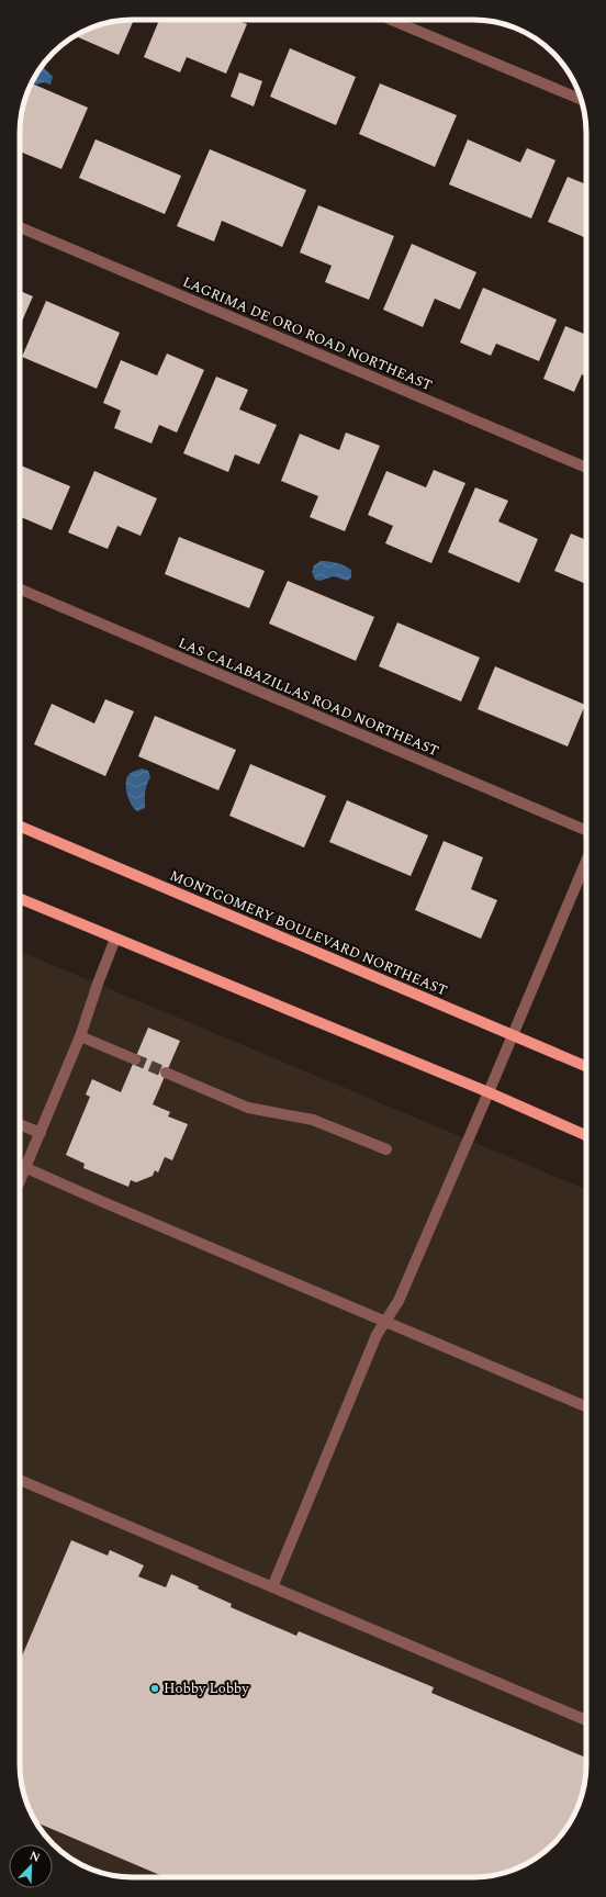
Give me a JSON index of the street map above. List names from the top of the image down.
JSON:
{
  "streets": {
    "main road": ["MONTGOMERY BOULEVARD NORTHEAST"],
    "street": ["LAGRIMA DE ORO ROAD NORTHEAST", "LAS CALABAZILLAS ROAD NORTHEAST"]
  },
  "places": ["Hobby Lobby"],
  "north": "top right"
}
